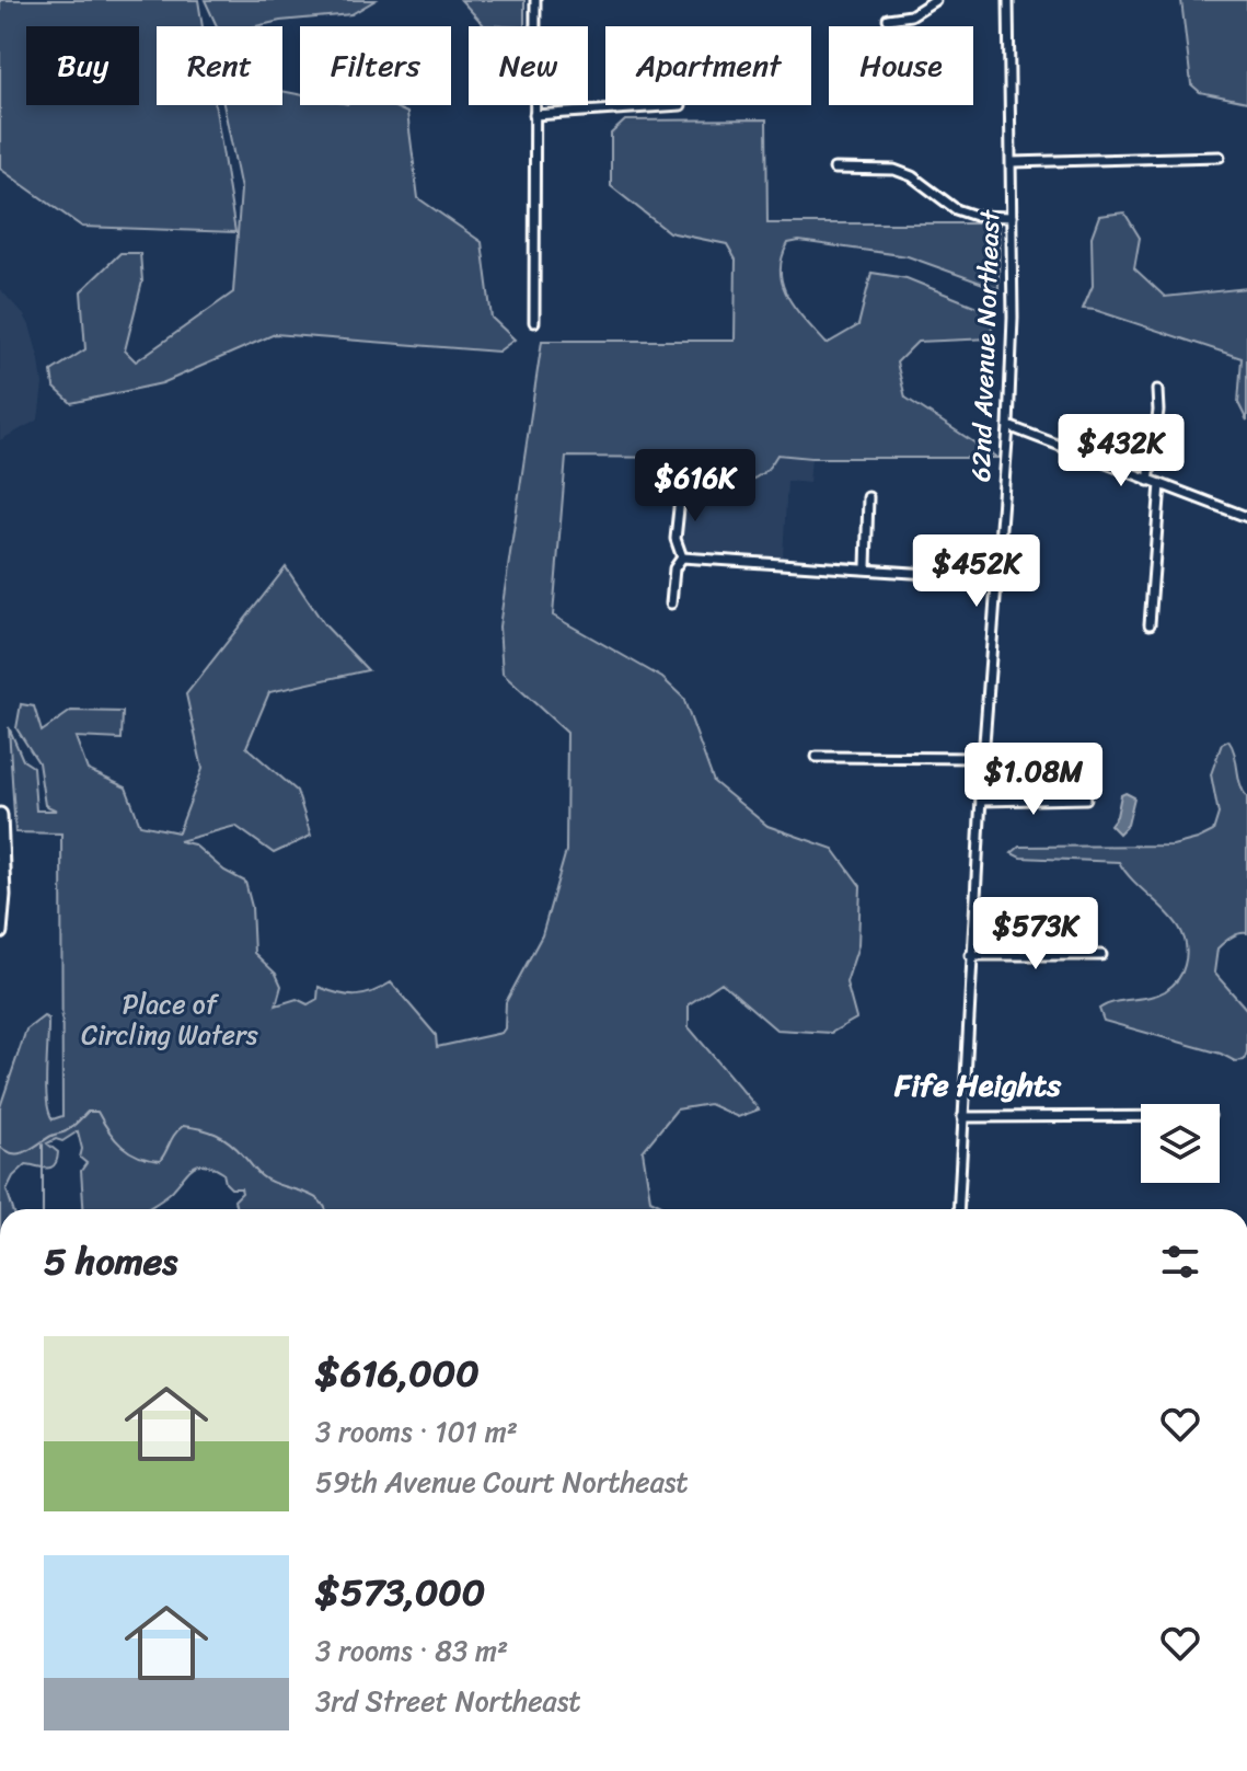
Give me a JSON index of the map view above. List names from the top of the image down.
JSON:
{
  "streets": {
    "street": ["62nd Avenue Northeast"]
  },
  "districts": ["Fife Heights"],
  "parks": ["Place of Circling Waters"],
  "page": {
    "chip": [
      "Buy",
      "Rent",
      "Filters",
      "New",
      "Apartment",
      "House"
    ],
    "price": [
      "$432K",
      "$616K",
      "$452K",
      "$1.08M",
      "$573K"
    ],
    "heading": "5 homes",
    "list": [
      {
        "name": "$616,000",
        "note": "3 rooms · 101 m² · 59th Avenue Court Northeast"
      },
      {
        "name": "$573,000",
        "note": "3 rooms · 83 m² · 3rd Street Northeast"
      }
    ]
  }
}
